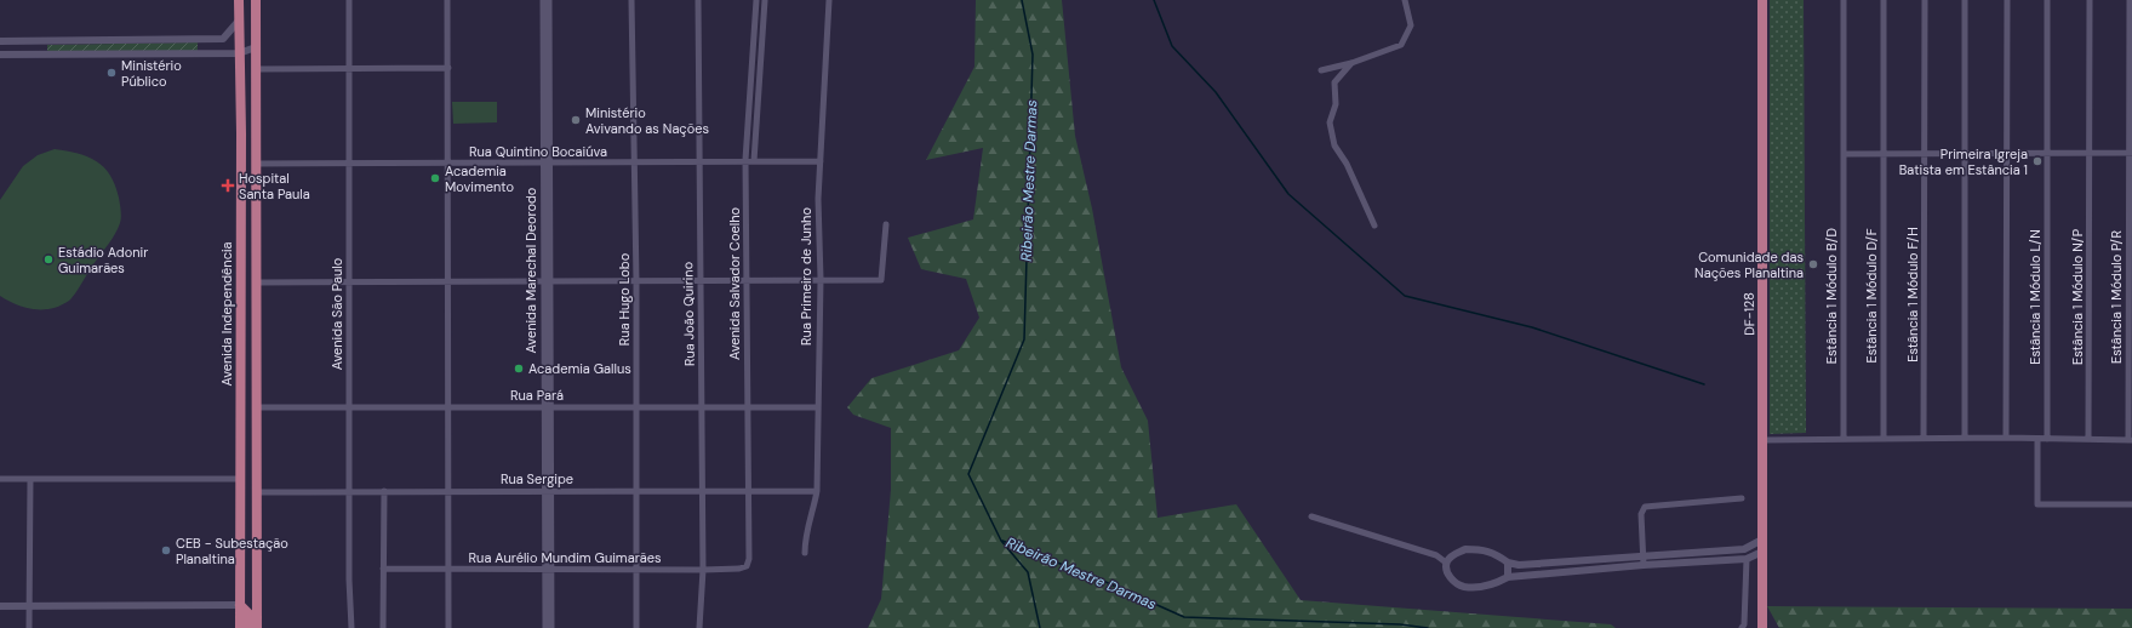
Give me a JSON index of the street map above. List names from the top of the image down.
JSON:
{
  "streets": {
    "main road": ["Avenida Independência", "DF-128"],
    "street": [
      "Rua Quintino Bocaiúva",
      "Avenida Marechal Deorodo",
      "Rua Primeiro de Junho",
      "Avenida Salvador Coelho",
      "Estância 1 Módulo F/H",
      "Estância 1 Módulo B/D",
      "Estância 1 Módulo D/F",
      "Estância 1 Módulo L/N",
      "Estância 1 Módulo N/P",
      "Estância 1 Módulo P/R",
      "Rua Hugo Lobo",
      "Avenida São Paulo",
      "Rua João Quirino",
      "Rua Pará",
      "Rua Sergipe",
      "Rua Aurélio Mundim Guimarães"
    ]
  },
  "crossings": [
    ["Rua Quintino Bocaiúva", "Avenida Marechal Deorodo"],
    ["Rua Quintino Bocaiúva", "Rua Primeiro de Junho"],
    ["Rua Quintino Bocaiúva", "Avenida Salvador Coelho"],
    ["Rua Quintino Bocaiúva", "Rua Hugo Lobo"],
    ["Rua Quintino Bocaiúva", "Avenida São Paulo"],
    ["Rua Quintino Bocaiúva", "Rua João Quirino"],
    ["Avenida Marechal Deorodo", "Rua Pará"],
    ["Avenida Marechal Deorodo", "Rua Sergipe"],
    ["Avenida Marechal Deorodo", "Rua Aurélio Mundim Guimarães"],
    ["Rua Primeiro de Junho", "Rua Pará"],
    ["Rua Primeiro de Junho", "Rua Sergipe"],
    ["Avenida Salvador Coelho", "Rua Pará"],
    ["Avenida Salvador Coelho", "Rua Sergipe"],
    ["Avenida Salvador Coelho", "Rua Aurélio Mundim Guimarães"],
    ["Rua Hugo Lobo", "Rua Pará"],
    ["Rua Hugo Lobo", "Rua Sergipe"],
    ["Rua Hugo Lobo", "Rua Aurélio Mundim Guimarães"],
    ["Avenida São Paulo", "Rua Pará"],
    ["Avenida São Paulo", "Rua Sergipe"],
    ["Rua João Quirino", "Rua Pará"],
    ["Rua João Quirino", "Rua Sergipe"],
    ["Rua João Quirino", "Rua Aurélio Mundim Guimarães"]
  ],
  "water": ["Ribeirão Mestre Darmas"],
  "places": {
    "other": [
      "Ministério Público",
      "Ministério Avivando as Nações",
      "Primeira Igreja Batista em Estância 1",
      "Academia Movimento",
      "Estádio Adonir Guimarães",
      "Comunidade das Nações Planaltina",
      "Academia Gallus",
      "CEB - Subestação Planaltina"
    ],
    "health": ["Hospital Santa Paula"]
  }
}
